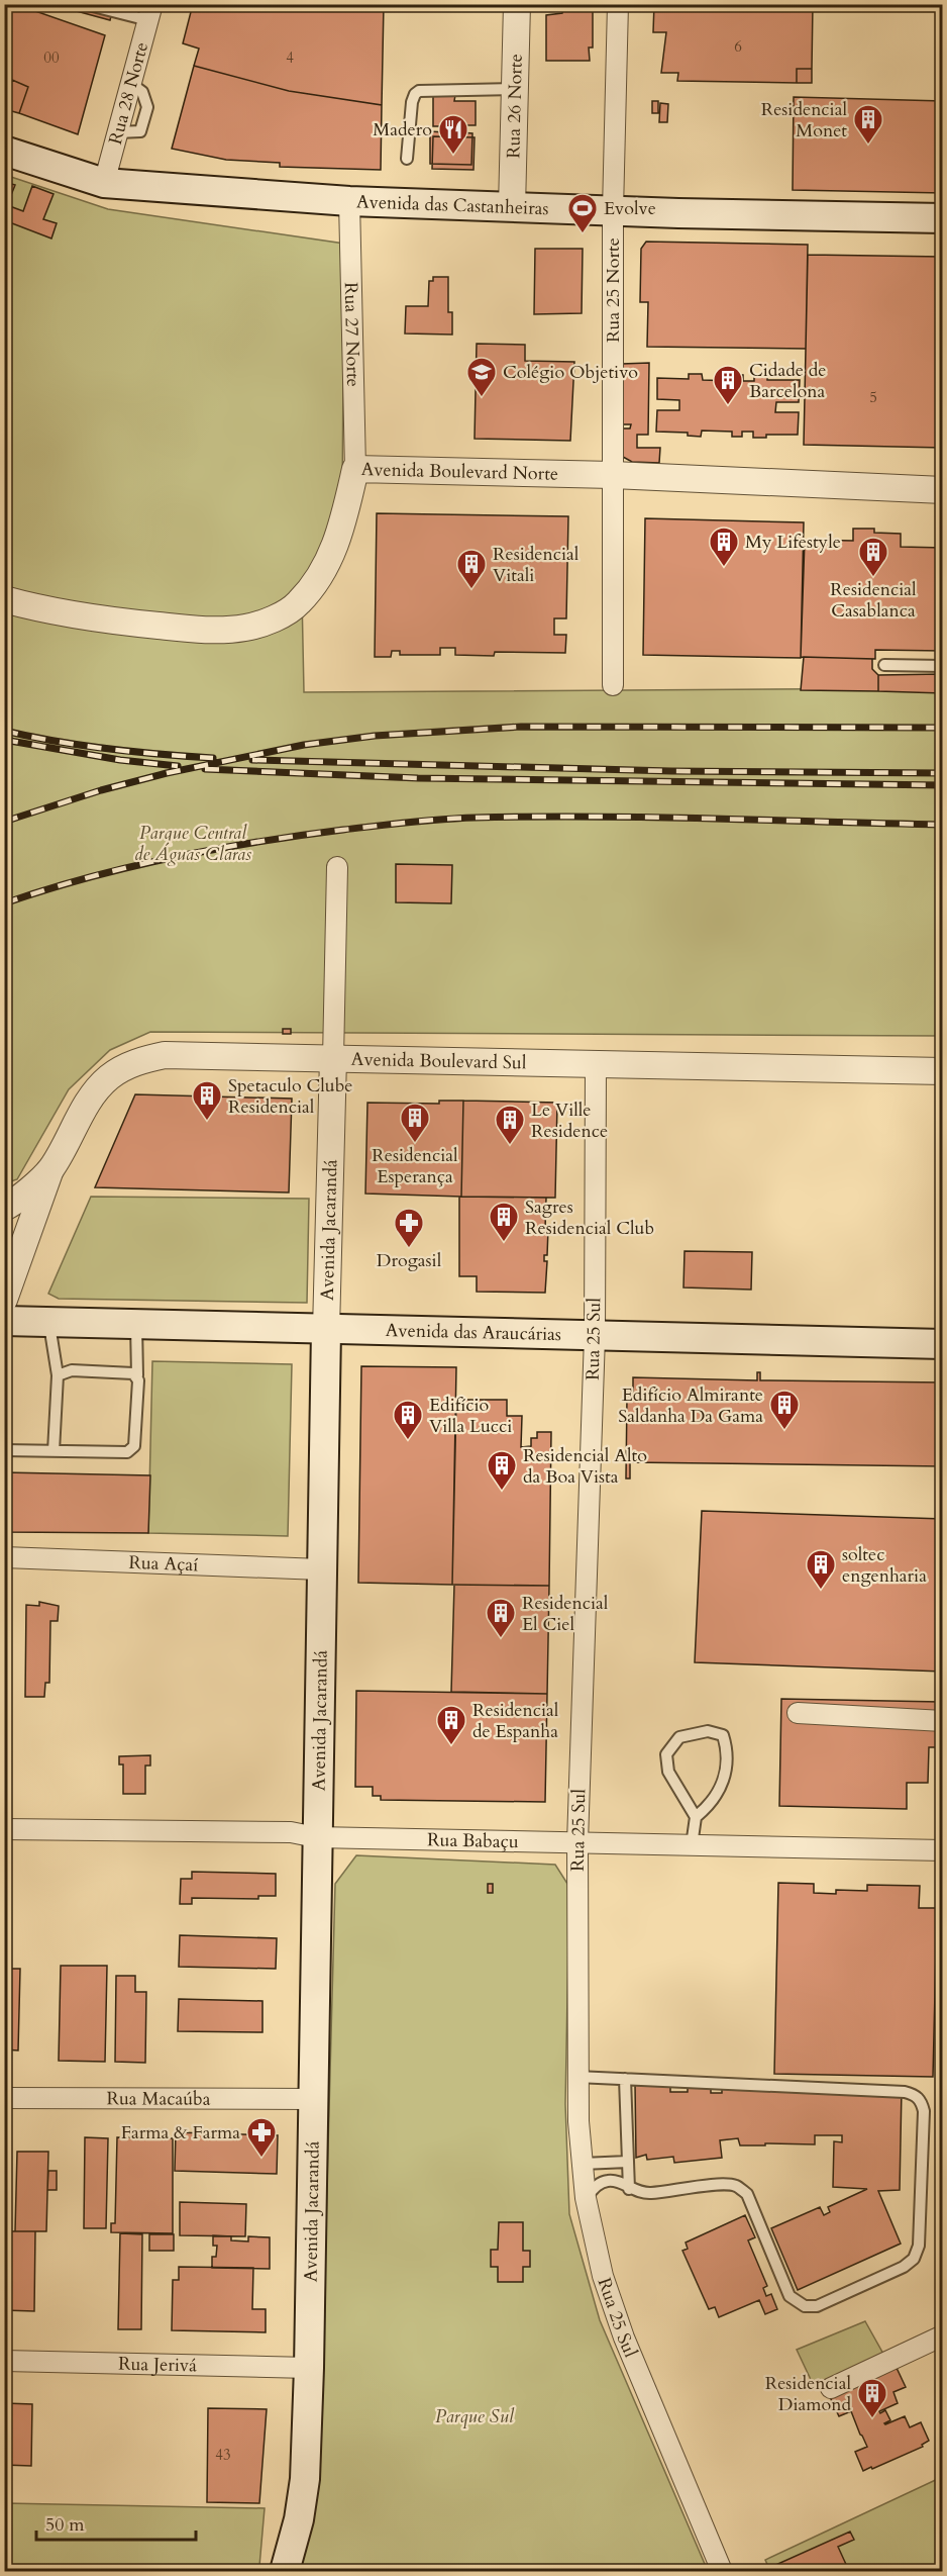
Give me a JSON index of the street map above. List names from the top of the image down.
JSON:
{
  "streets": {
    "main road": ["Avenida das Castanheiras", "Avenida Jacarandá", "Avenida das Araucárias"],
    "street": [
      "Rua 28 Norte",
      "Rua 26 Norte",
      "Rua 25 Norte",
      "Rua 27 Norte",
      "Avenida Boulevard Norte",
      "Avenida Boulevard Sul",
      "Rua 25 Sul",
      "Rua Açaí",
      "Rua Babaçu",
      "Rua Macaúba",
      "Rua Jerivá"
    ]
  },
  "crossings": [
    ["Rua 28 Norte", "Avenida das Castanheiras"],
    ["Rua 26 Norte", "Avenida das Castanheiras"],
    ["Avenida das Castanheiras", "Rua 25 Norte"],
    ["Avenida das Castanheiras", "Rua 27 Norte"],
    ["Rua 25 Norte", "Avenida Boulevard Norte"],
    ["Rua 27 Norte", "Avenida Boulevard Norte"],
    ["Avenida Boulevard Sul", "Avenida Jacarandá"],
    ["Avenida Boulevard Sul", "Rua 25 Sul"],
    ["Avenida Jacarandá", "Avenida das Araucárias"],
    ["Avenida Jacarandá", "Rua Açaí"],
    ["Avenida Jacarandá", "Rua Babaçu"],
    ["Avenida Jacarandá", "Rua Macaúba"],
    ["Avenida Jacarandá", "Rua Jerivá"],
    ["Avenida das Araucárias", "Rua 25 Sul"],
    ["Rua 25 Sul", "Rua Babaçu"]
  ],
  "parks": ["Parque Central de Águas Claras", "Parque Sul"],
  "places": {
    "building": [
      "Residencial Monet",
      "Cidade de Barcelona",
      "My Lifestyle",
      "Residencial Casablanca",
      "Residencial Vitali",
      "Spetaculo Clube Residencial",
      "Residencial Esperança",
      "Le Ville Residence",
      "Sagres Residencial Club",
      "Edifício Almirante Saldanha Da Gama",
      "Edifício Villa Lucci",
      "Residencial Alto da Boa Vista",
      "soltec engenharia",
      "Residencial El Ciel",
      "Residencial de Espanha",
      "Residencial Diamond"
    ],
    "restaurant": ["Madero"],
    "sports": ["Evolve"],
    "school or university": ["Colégio Objetivo"],
    "pharmacy": ["Drogasil", "Farma & Farma"]
  },
  "house_numbers": [
    "6",
    "00",
    "4",
    "5",
    "43"
  ],
  "scale_bar": "50 m"
}
